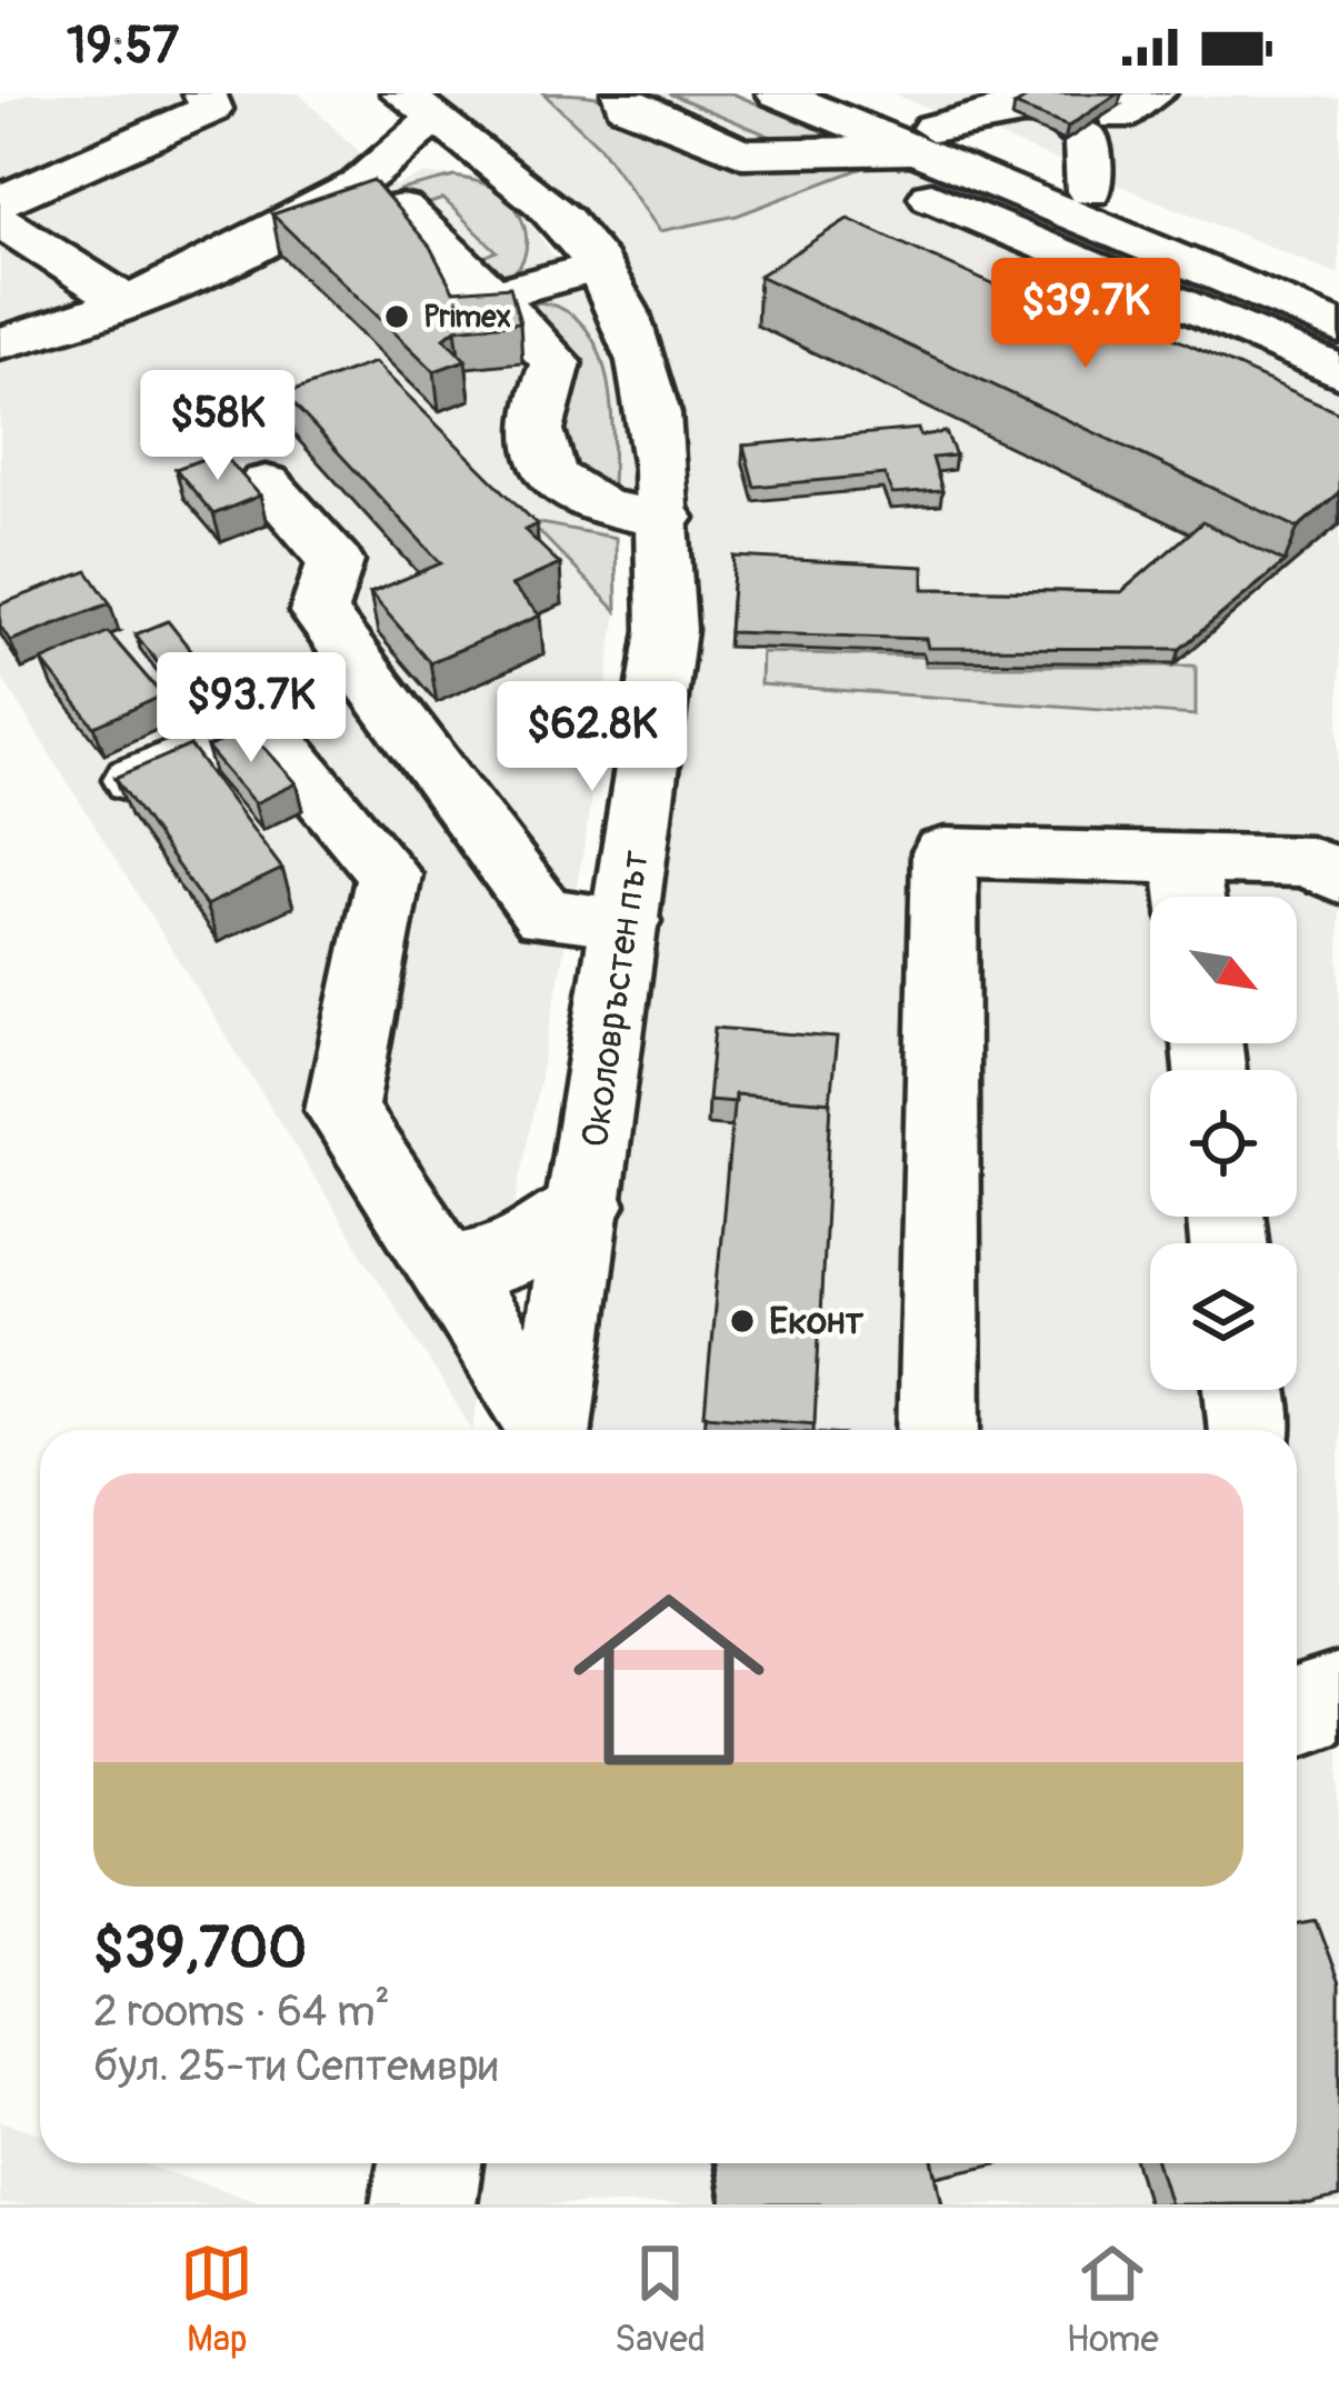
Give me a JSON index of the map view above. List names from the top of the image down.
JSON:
{
  "streets": {
    "main road": ["Околовръстен път"]
  },
  "places": ["Primex", "Еконт"],
  "north": "bottom right",
  "page": {
    "status": "19:57",
    "price": [
      "$39.7K",
      "$58K",
      "$93.7K",
      "$62.8K"
    ],
    "list": [
      {
        "name": "$39,700",
        "note": "2 rooms · 64 m² · бул. 25-ти Септември"
      }
    ],
    "tabs": ["Map", "Saved", "Home"]
  }
}
